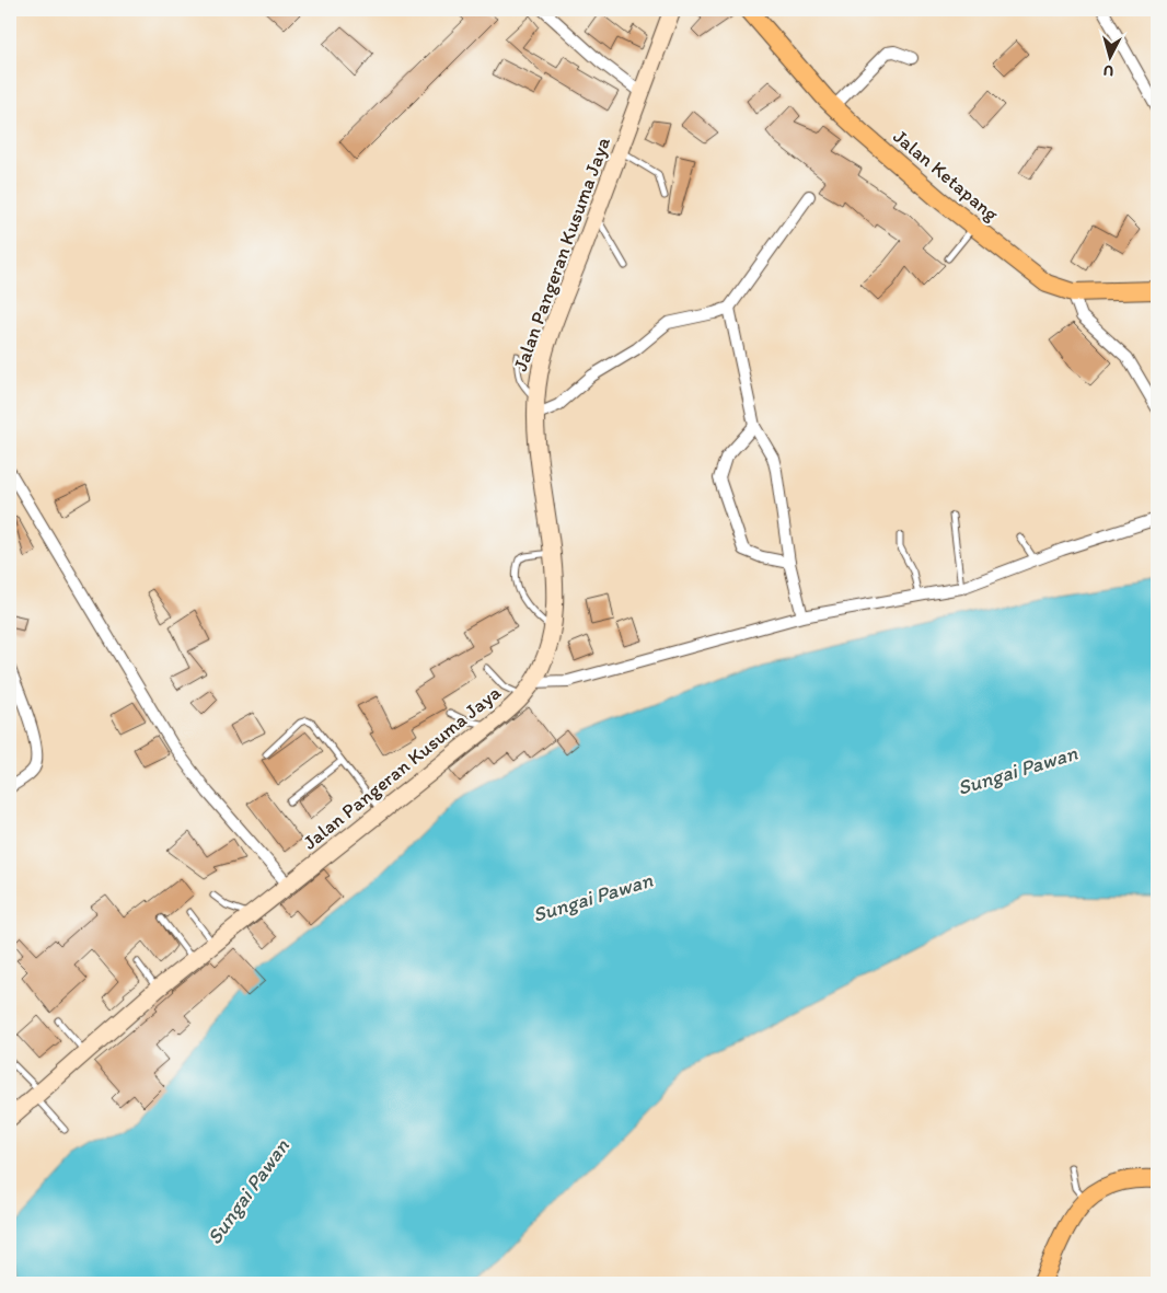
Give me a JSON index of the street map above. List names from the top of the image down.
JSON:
{
  "streets": {
    "main road": ["Jalan Ketapang"],
    "street": ["Jalan Pangeran Kusuma Jaya"]
  },
  "water": ["Sungai Pawan"],
  "north": "bottom"
}
